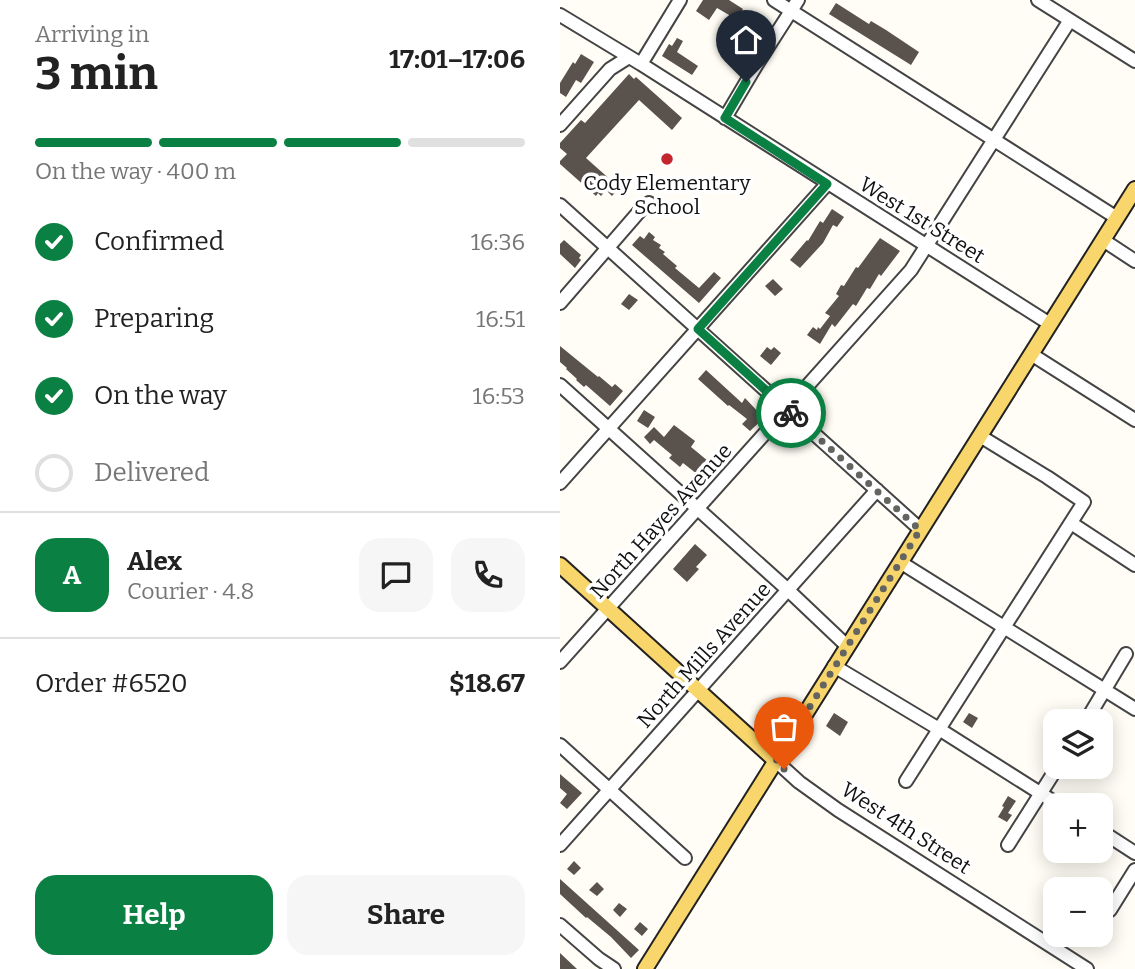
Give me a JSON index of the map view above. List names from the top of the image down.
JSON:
{
  "streets": {
    "main road": ["West 4th Street"],
    "street": ["West 1st Street", "North Hayes Avenue", "North Mills Avenue"]
  },
  "crossings": [
    ["West 1st Street", "North Hayes Avenue"],
    ["North Hayes Avenue", "West 4th Street"],
    ["North Mills Avenue", "West 4th Street"]
  ],
  "places": ["Cody Elementary School"],
  "page": {
    "heading": ["3 min", "Arriving in", "17:01–17:06"],
    "panel": [
      "Alex",
      "Courier · 4.8",
      "Order #6520",
      "$18.67"
    ],
    "bar": "On the way · 400 m",
    "list": [
      ["Confirmed", "16:36"],
      ["Preparing", "16:51"],
      ["On the way", "16:53"],
      "Delivered"
    ],
    "round": "A",
    "map_buttons": ["+", "−"],
    "buttons": ["Help", "Share"]
  }
}
